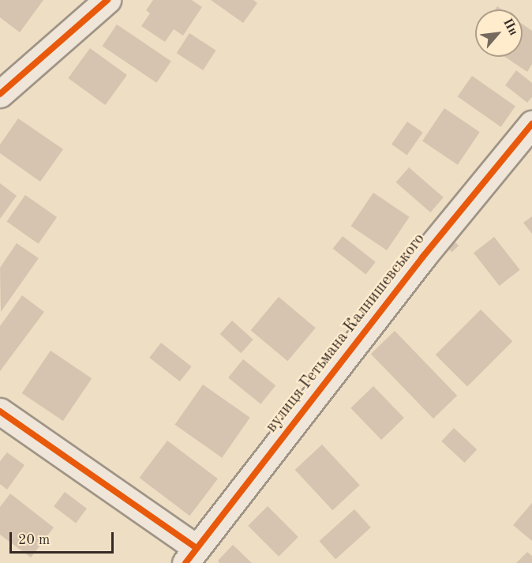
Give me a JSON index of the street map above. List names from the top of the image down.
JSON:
{
  "streets": {
    "street": ["вулиця Гетьмана Калнишевського"]
  },
  "scale_bar": "20 m",
  "north": "top right"
}
